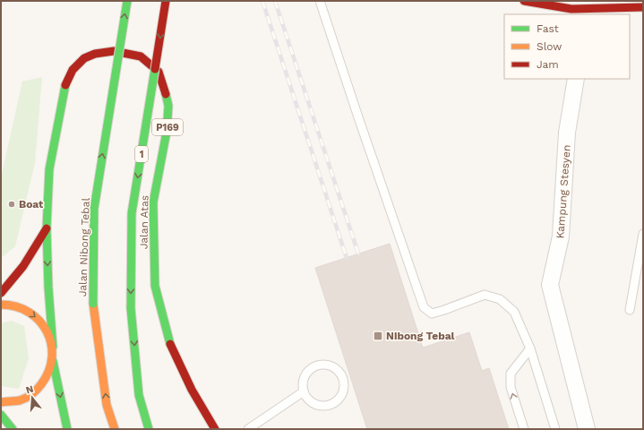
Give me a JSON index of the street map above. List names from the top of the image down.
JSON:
{
  "streets": {
    "main road": [
      "P169",
      "1",
      "Jalan Atas",
      "Jalan Nibong Tebal"
    ],
    "street": ["Kampung Stesyen"]
  },
  "places": {
    "other": ["Boat"],
    "transit": ["Nibong Tebal"]
  },
  "legend": ["Fast", "Slow", "Jam"],
  "north": "top"
}
